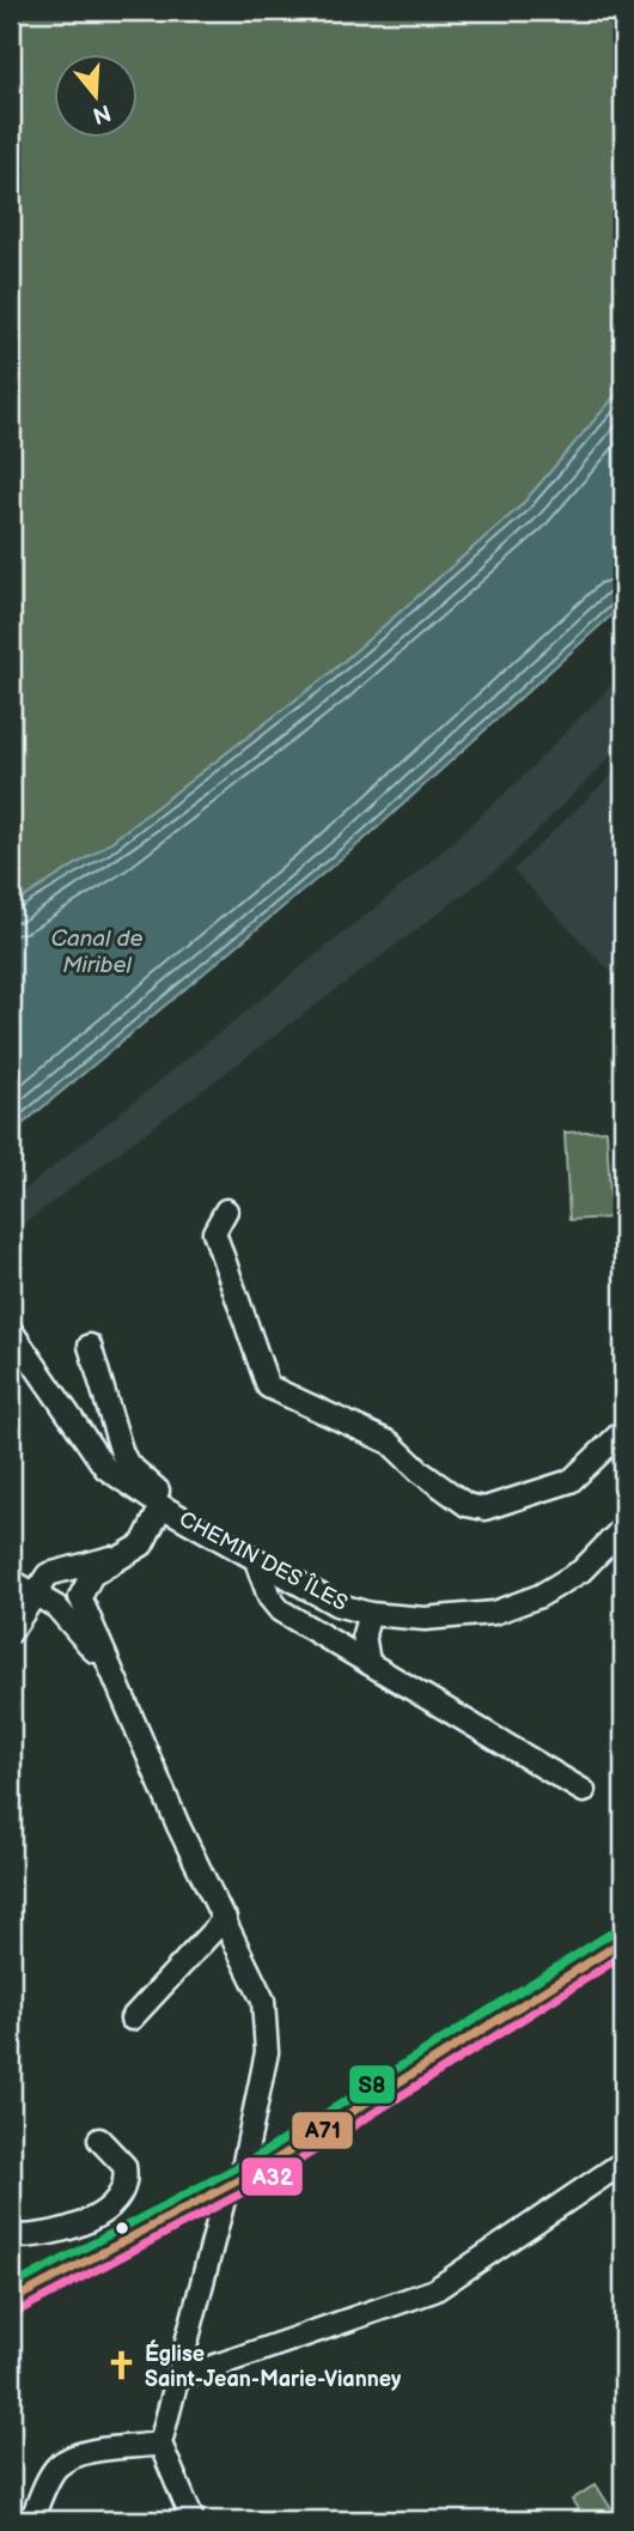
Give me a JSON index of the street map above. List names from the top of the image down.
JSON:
{
  "streets": {
    "street": ["CHEMIN DES ÎLES"]
  },
  "water": ["Canal de Miribel"],
  "places": {
    "church": ["Église Saint-Jean-Marie-Vianney"]
  },
  "lines": ["transit line S8", "transit line A71", "transit line A32"],
  "north": "bottom"
}
